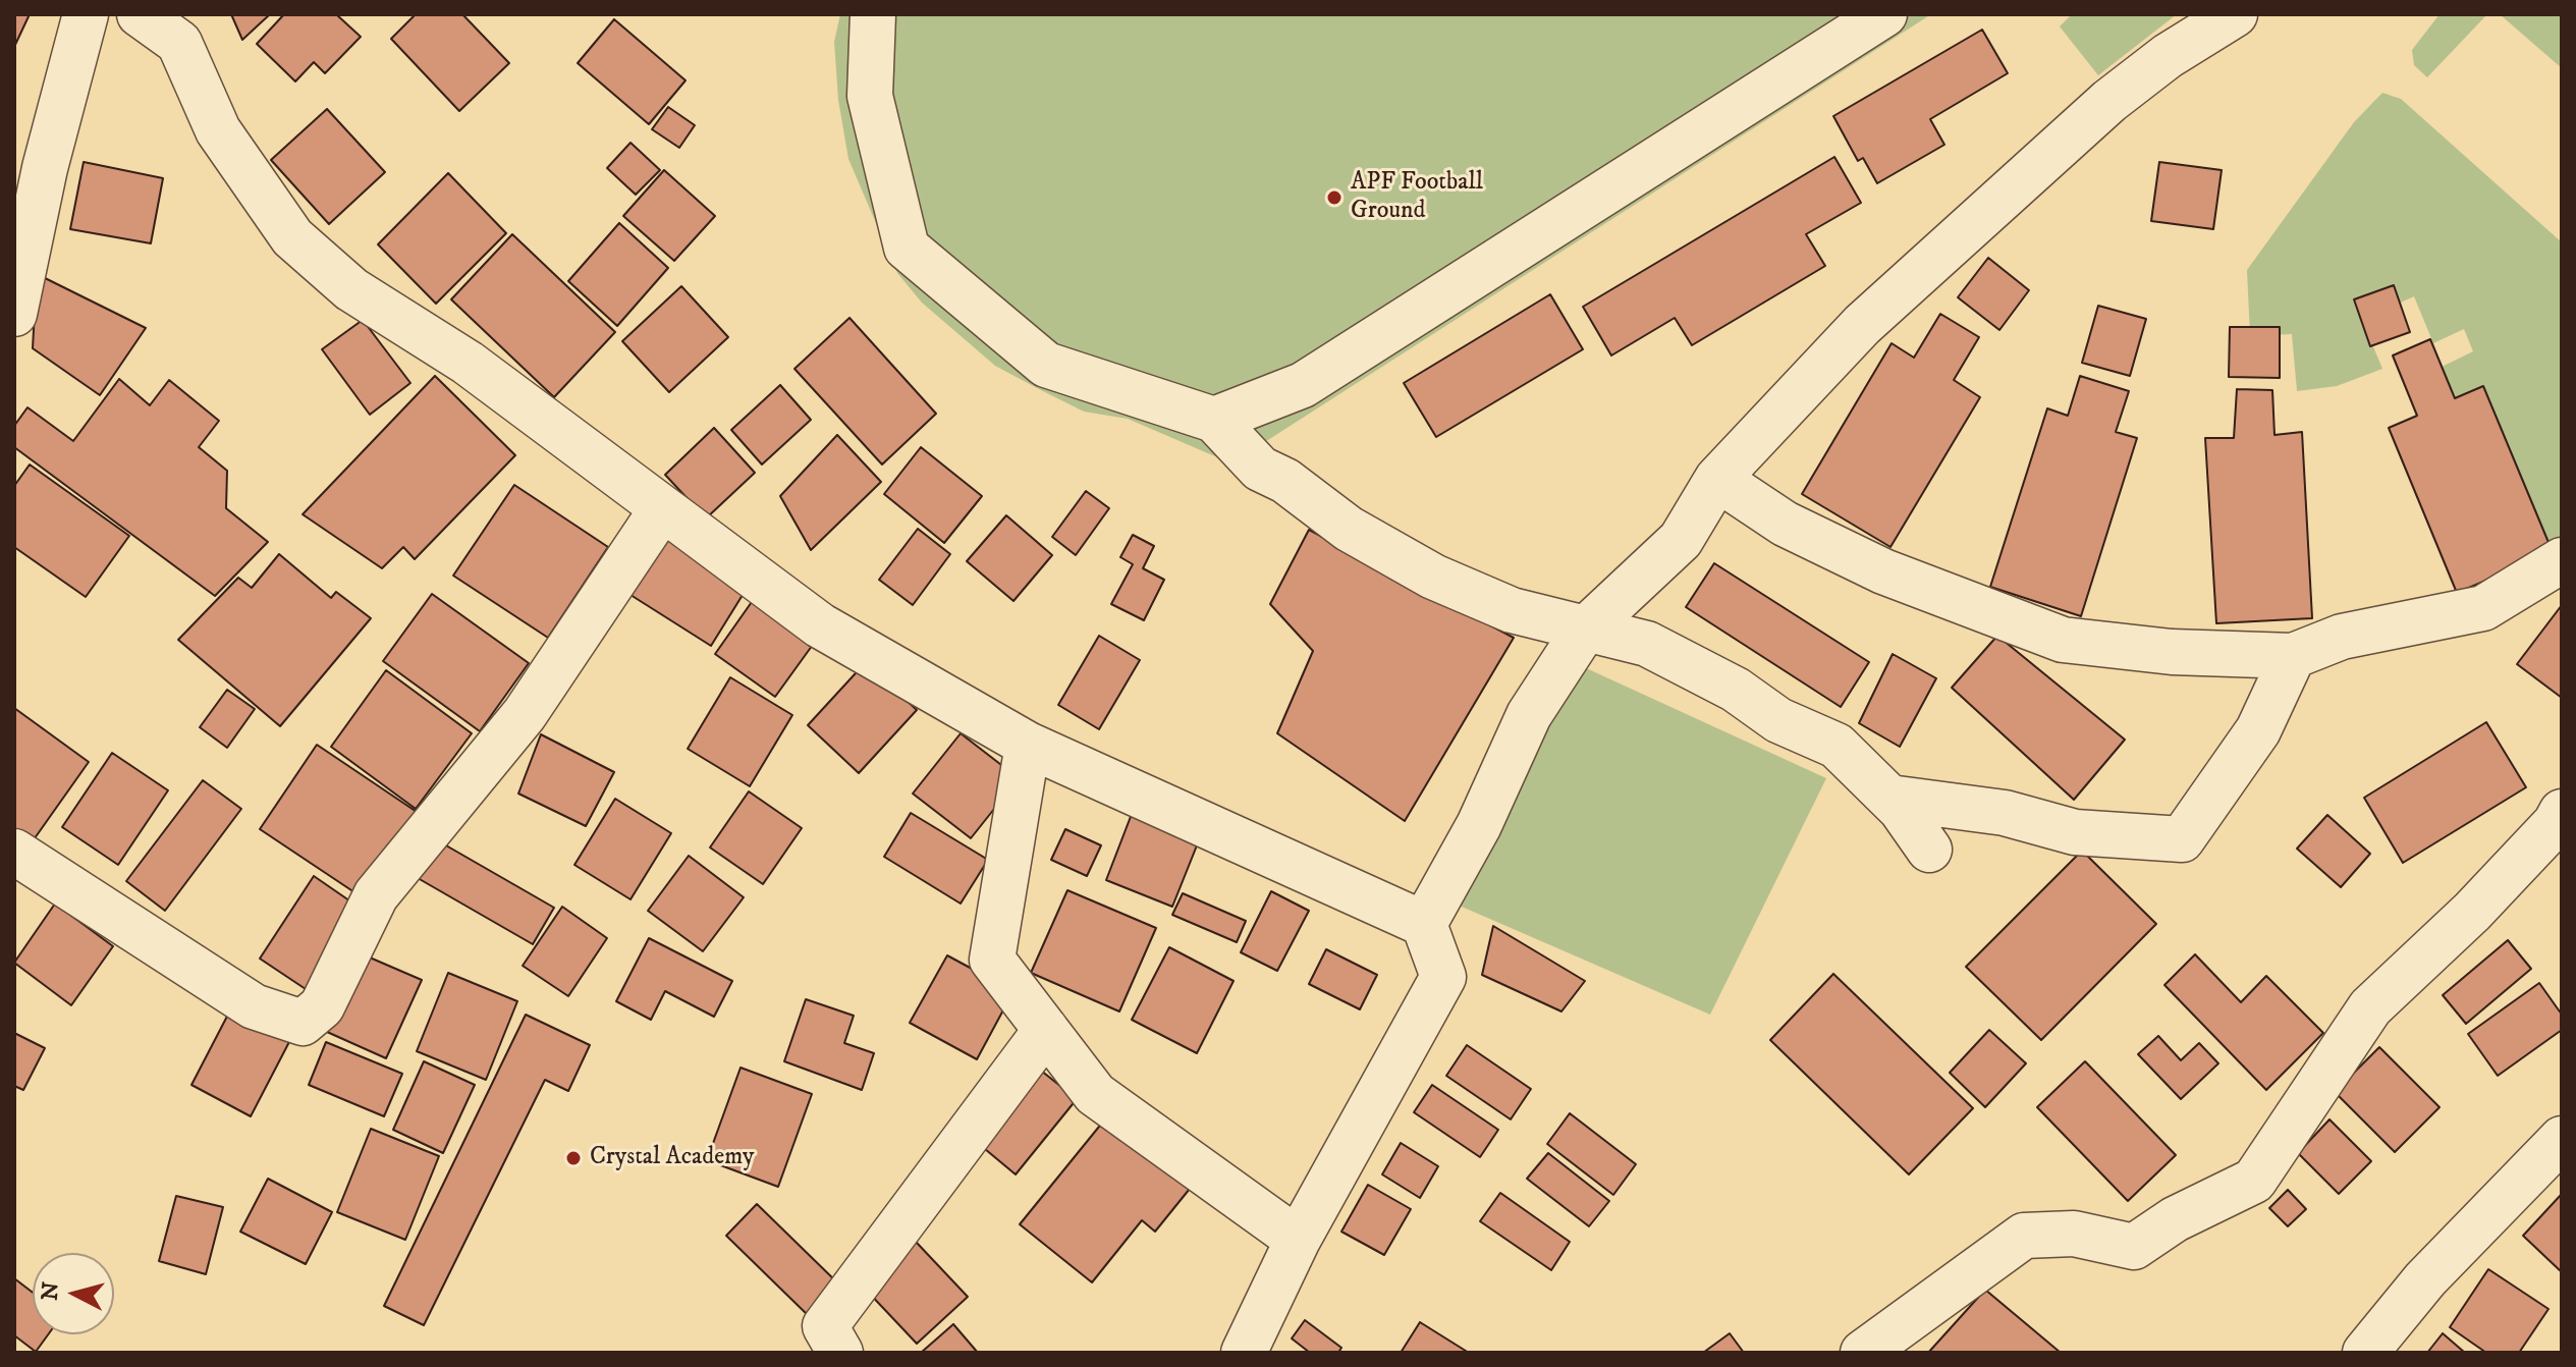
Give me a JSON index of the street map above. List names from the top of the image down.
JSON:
{
  "places": ["APF Football Ground", "Crystal Academy"],
  "north": "left"
}
